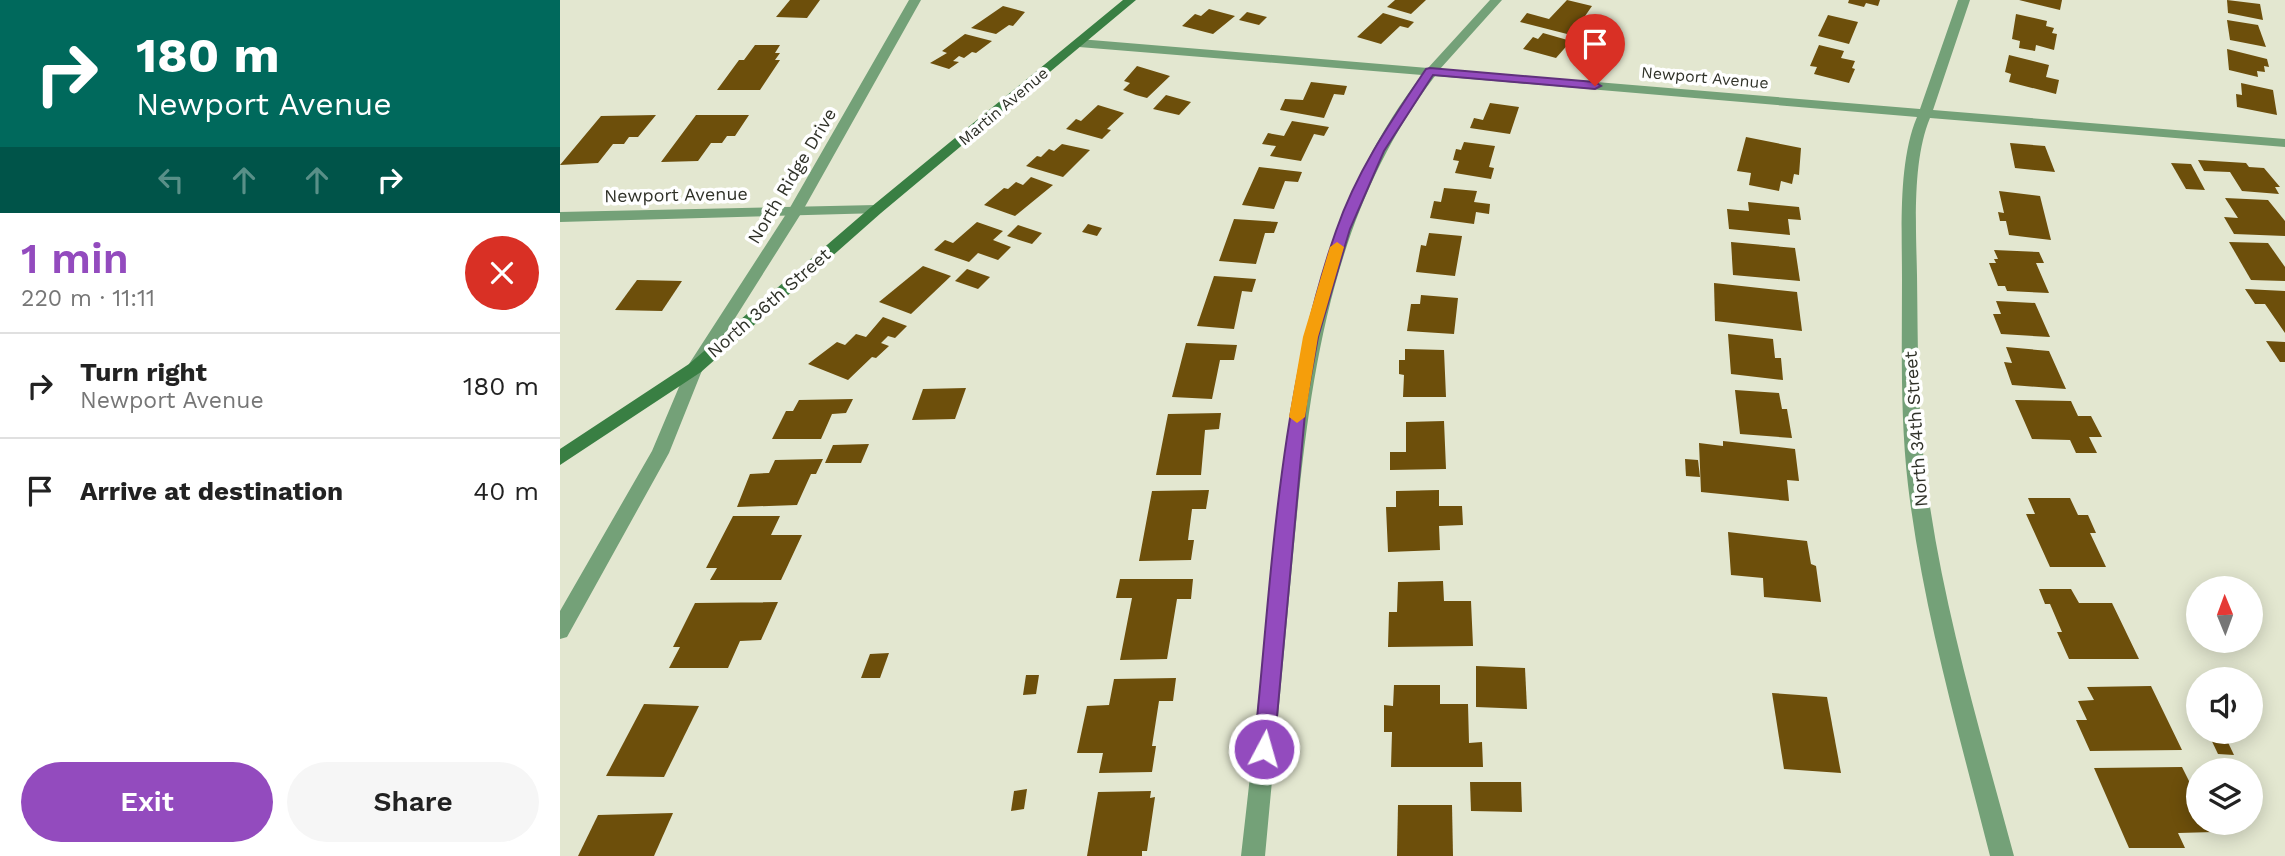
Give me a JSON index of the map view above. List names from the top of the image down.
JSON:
{
  "streets": {
    "main road": ["Martin Avenue", "North 36th Street"],
    "street": ["Newport Avenue", "North Ridge Drive", "North 34th Street"]
  },
  "crossings": [
    ["Newport Avenue", "Martin Avenue"],
    ["Newport Avenue", "North Ridge Drive"],
    ["Newport Avenue", "North 36th Street"],
    ["Newport Avenue", "North 34th Street"],
    ["Martin Avenue", "North 36th Street"],
    ["North Ridge Drive", "North 36th Street"]
  ],
  "north": "top",
  "page": {
    "turn": ["180 m", "Newport Avenue"],
    "heading": ["1 min", "220 m · 11:11"],
    "list": [
      {
        "name": "Turn right",
        "note": "Newport Avenue",
        "value": "180 m"
      },
      {
        "name": "Arrive at destination",
        "value": "40 m"
      }
    ],
    "buttons": ["Exit", "Share"]
  }
}
